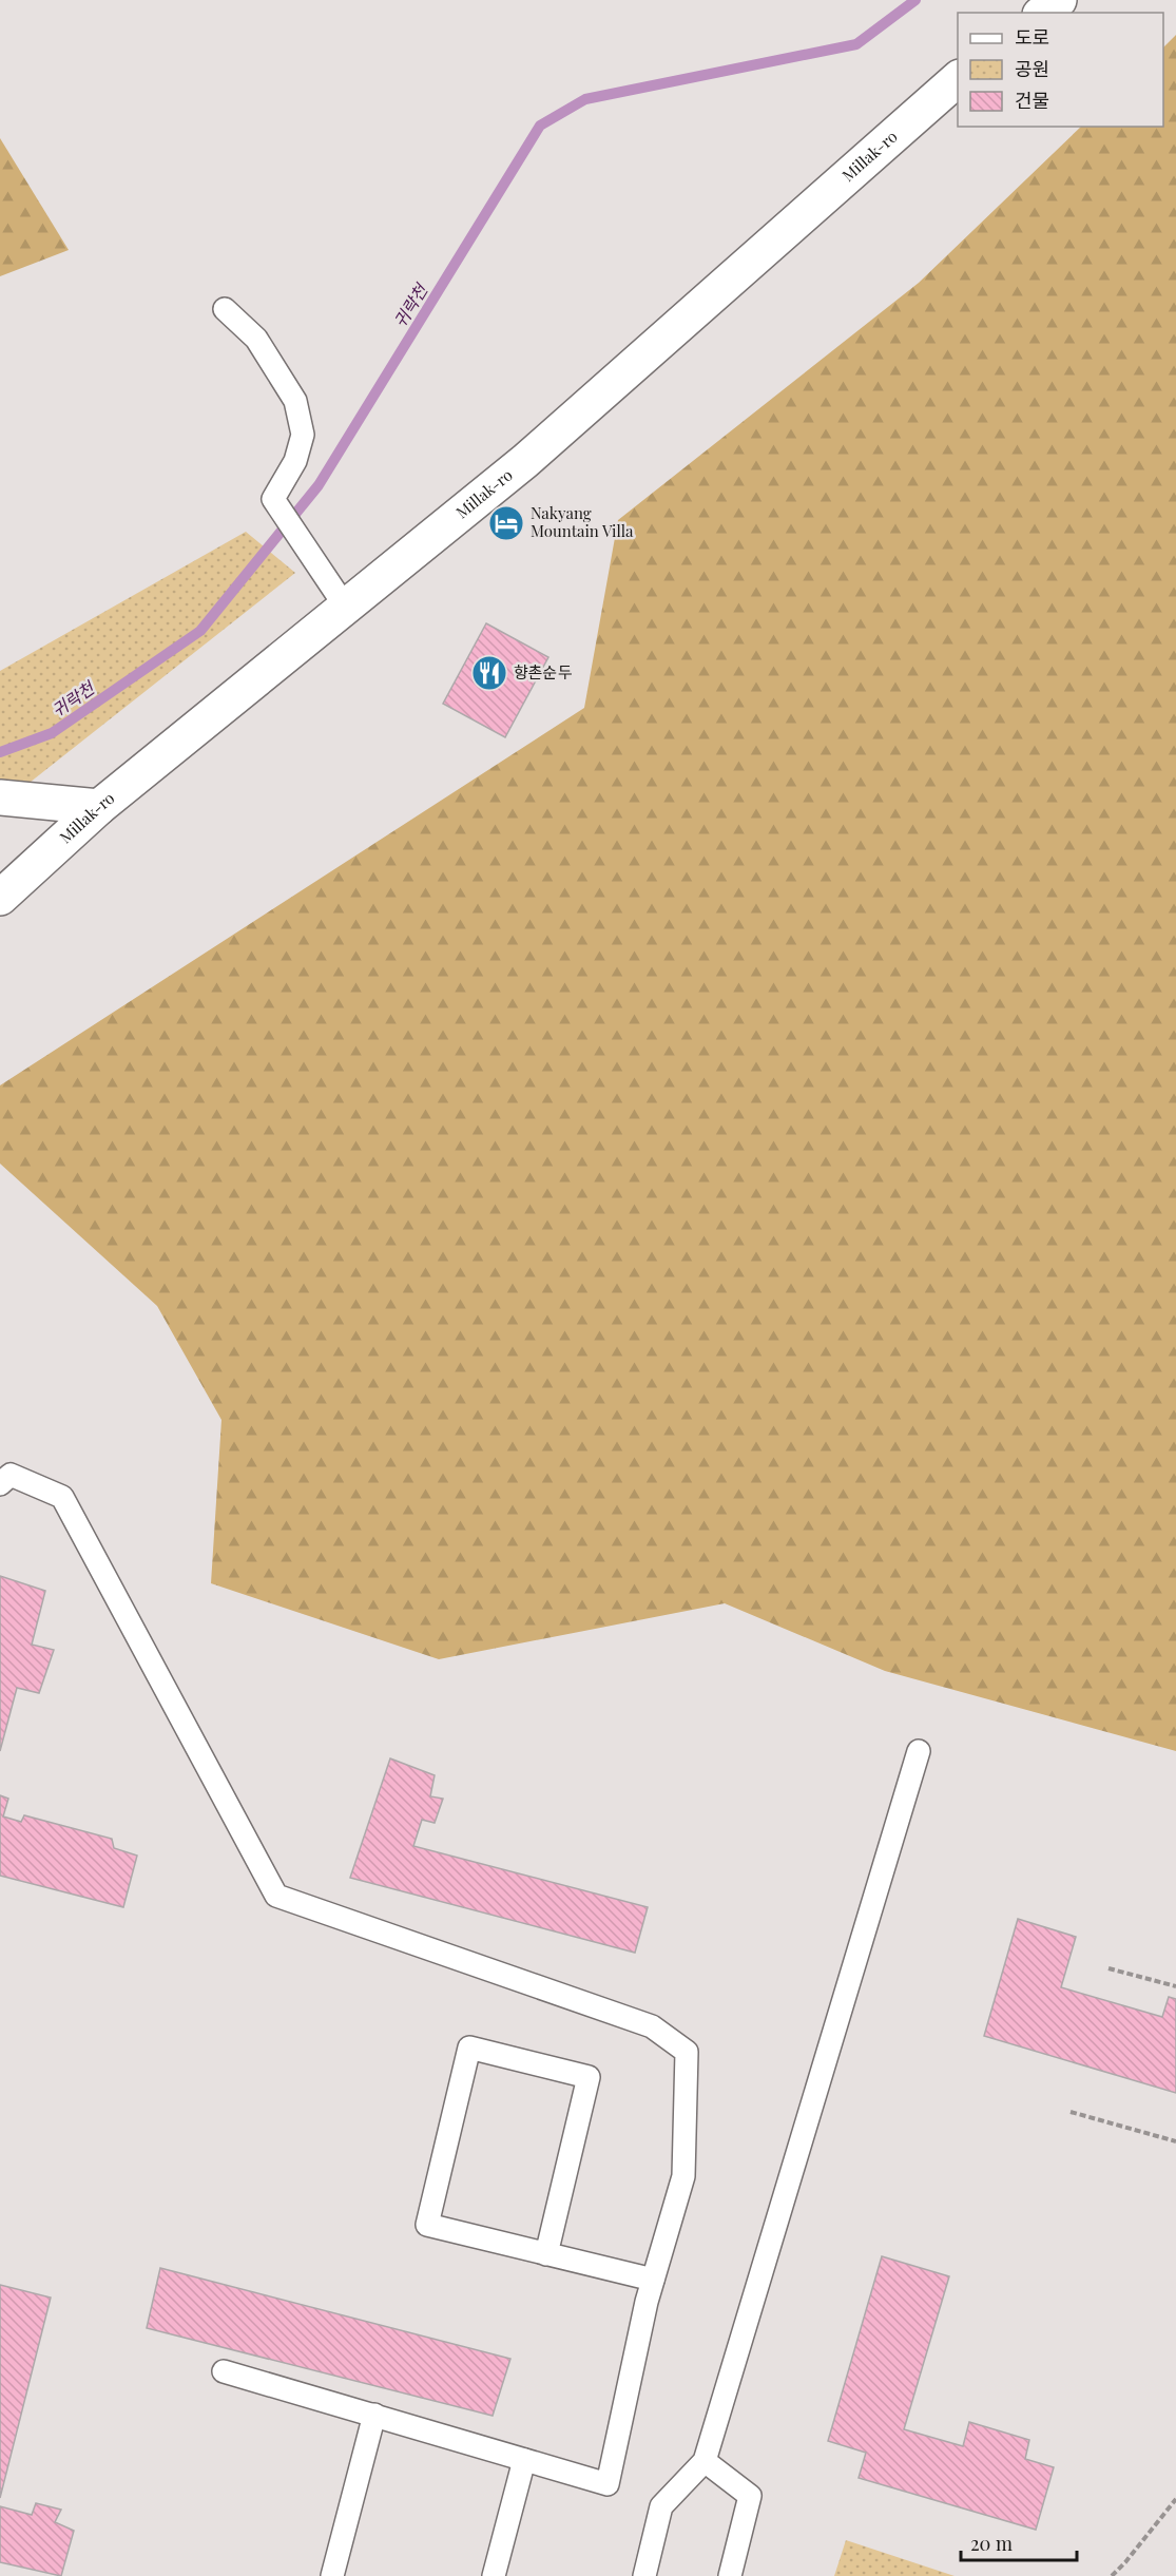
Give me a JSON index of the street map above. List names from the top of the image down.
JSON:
{
  "streets": {
    "main road": ["Millak-ro"]
  },
  "water": ["귀락천"],
  "places": {
    "hotel": ["Nakyang Mountain Villa"],
    "restaurant": ["향촌순두"]
  },
  "legend": ["도로", "공원", "건물"],
  "scale_bar": "20 m"
}
